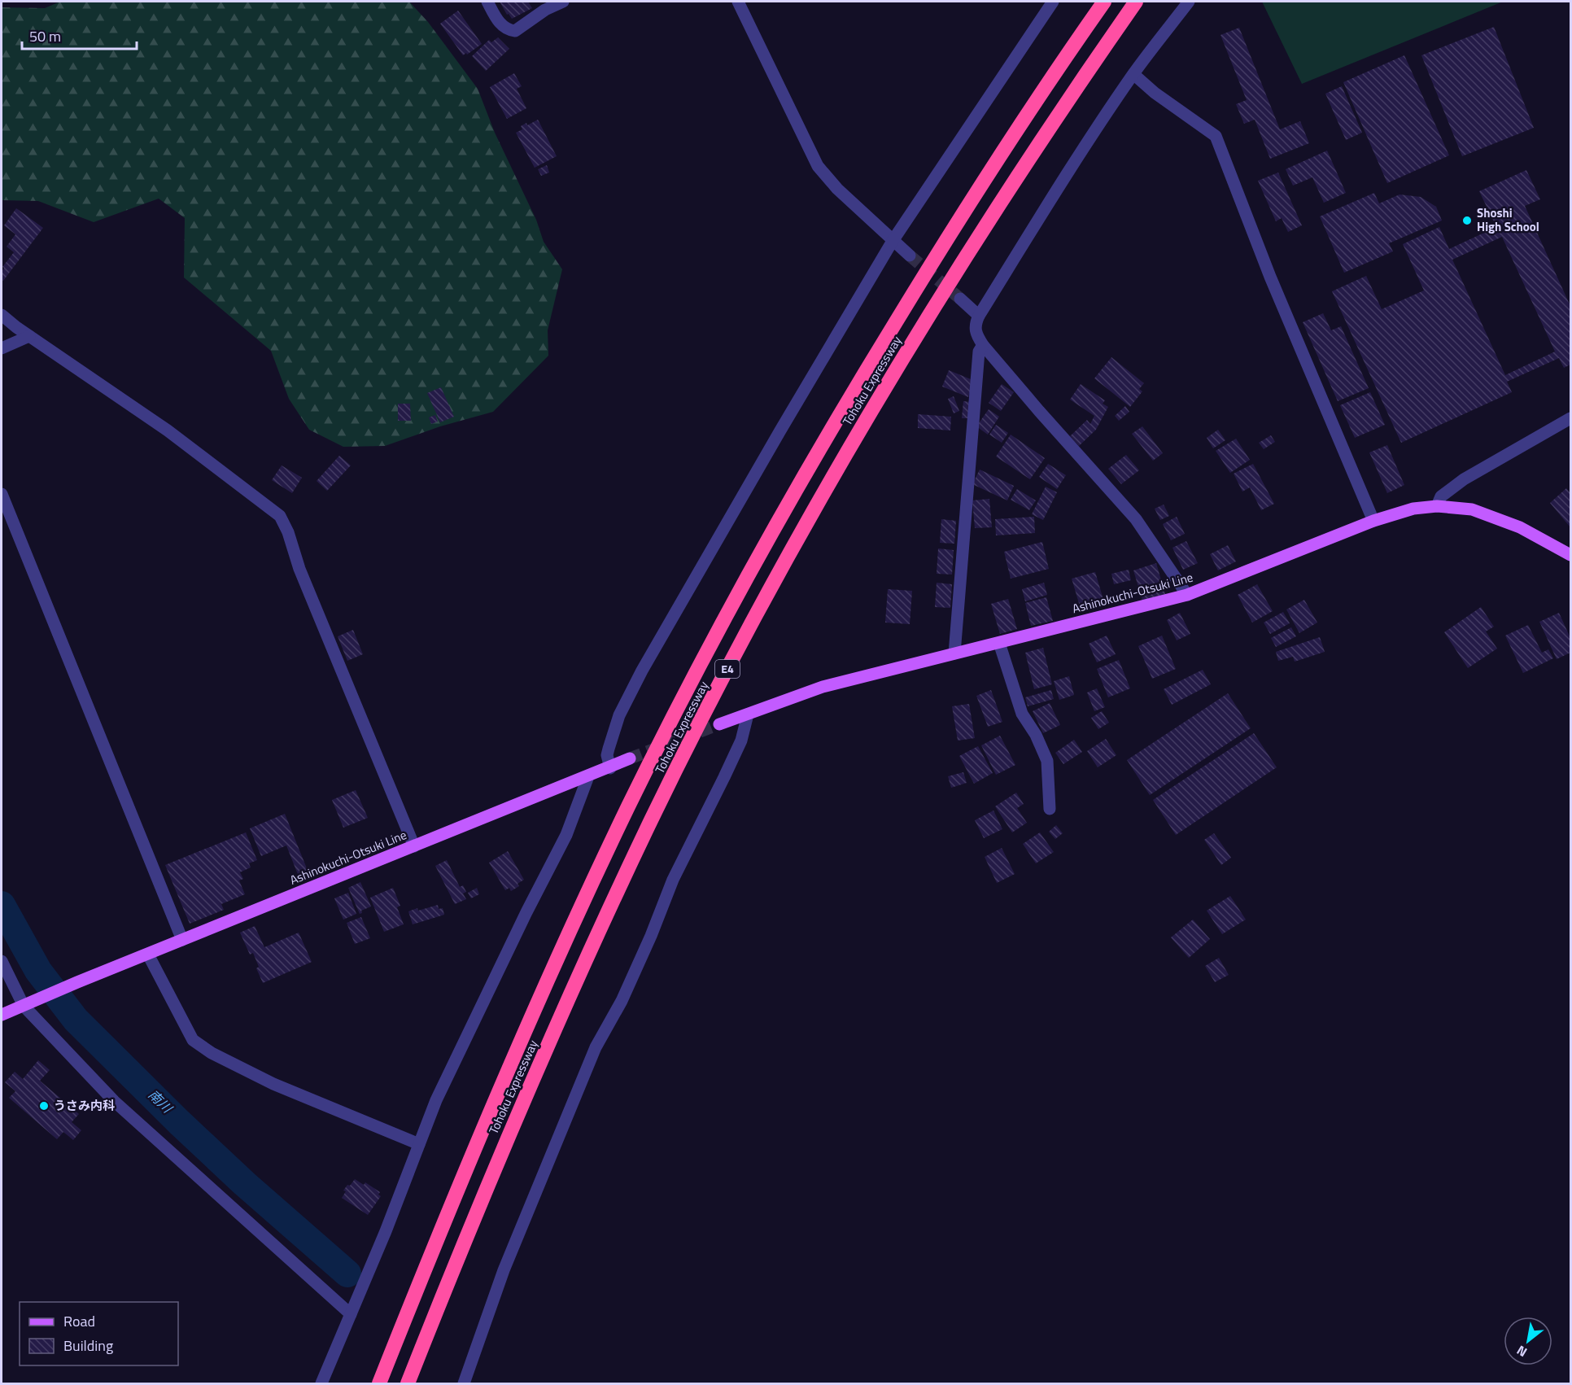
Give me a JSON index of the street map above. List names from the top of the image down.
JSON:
{
  "streets": {
    "highway": ["Tohoku Expressway", "E4"],
    "main road": ["Ashinokuchi-Otsuki Line"]
  },
  "water": ["南川"],
  "places": ["Shoshi High School", "うさみ内科"],
  "legend": ["Road", "Building"],
  "scale_bar": "50 m",
  "north": "bottom left"
}
